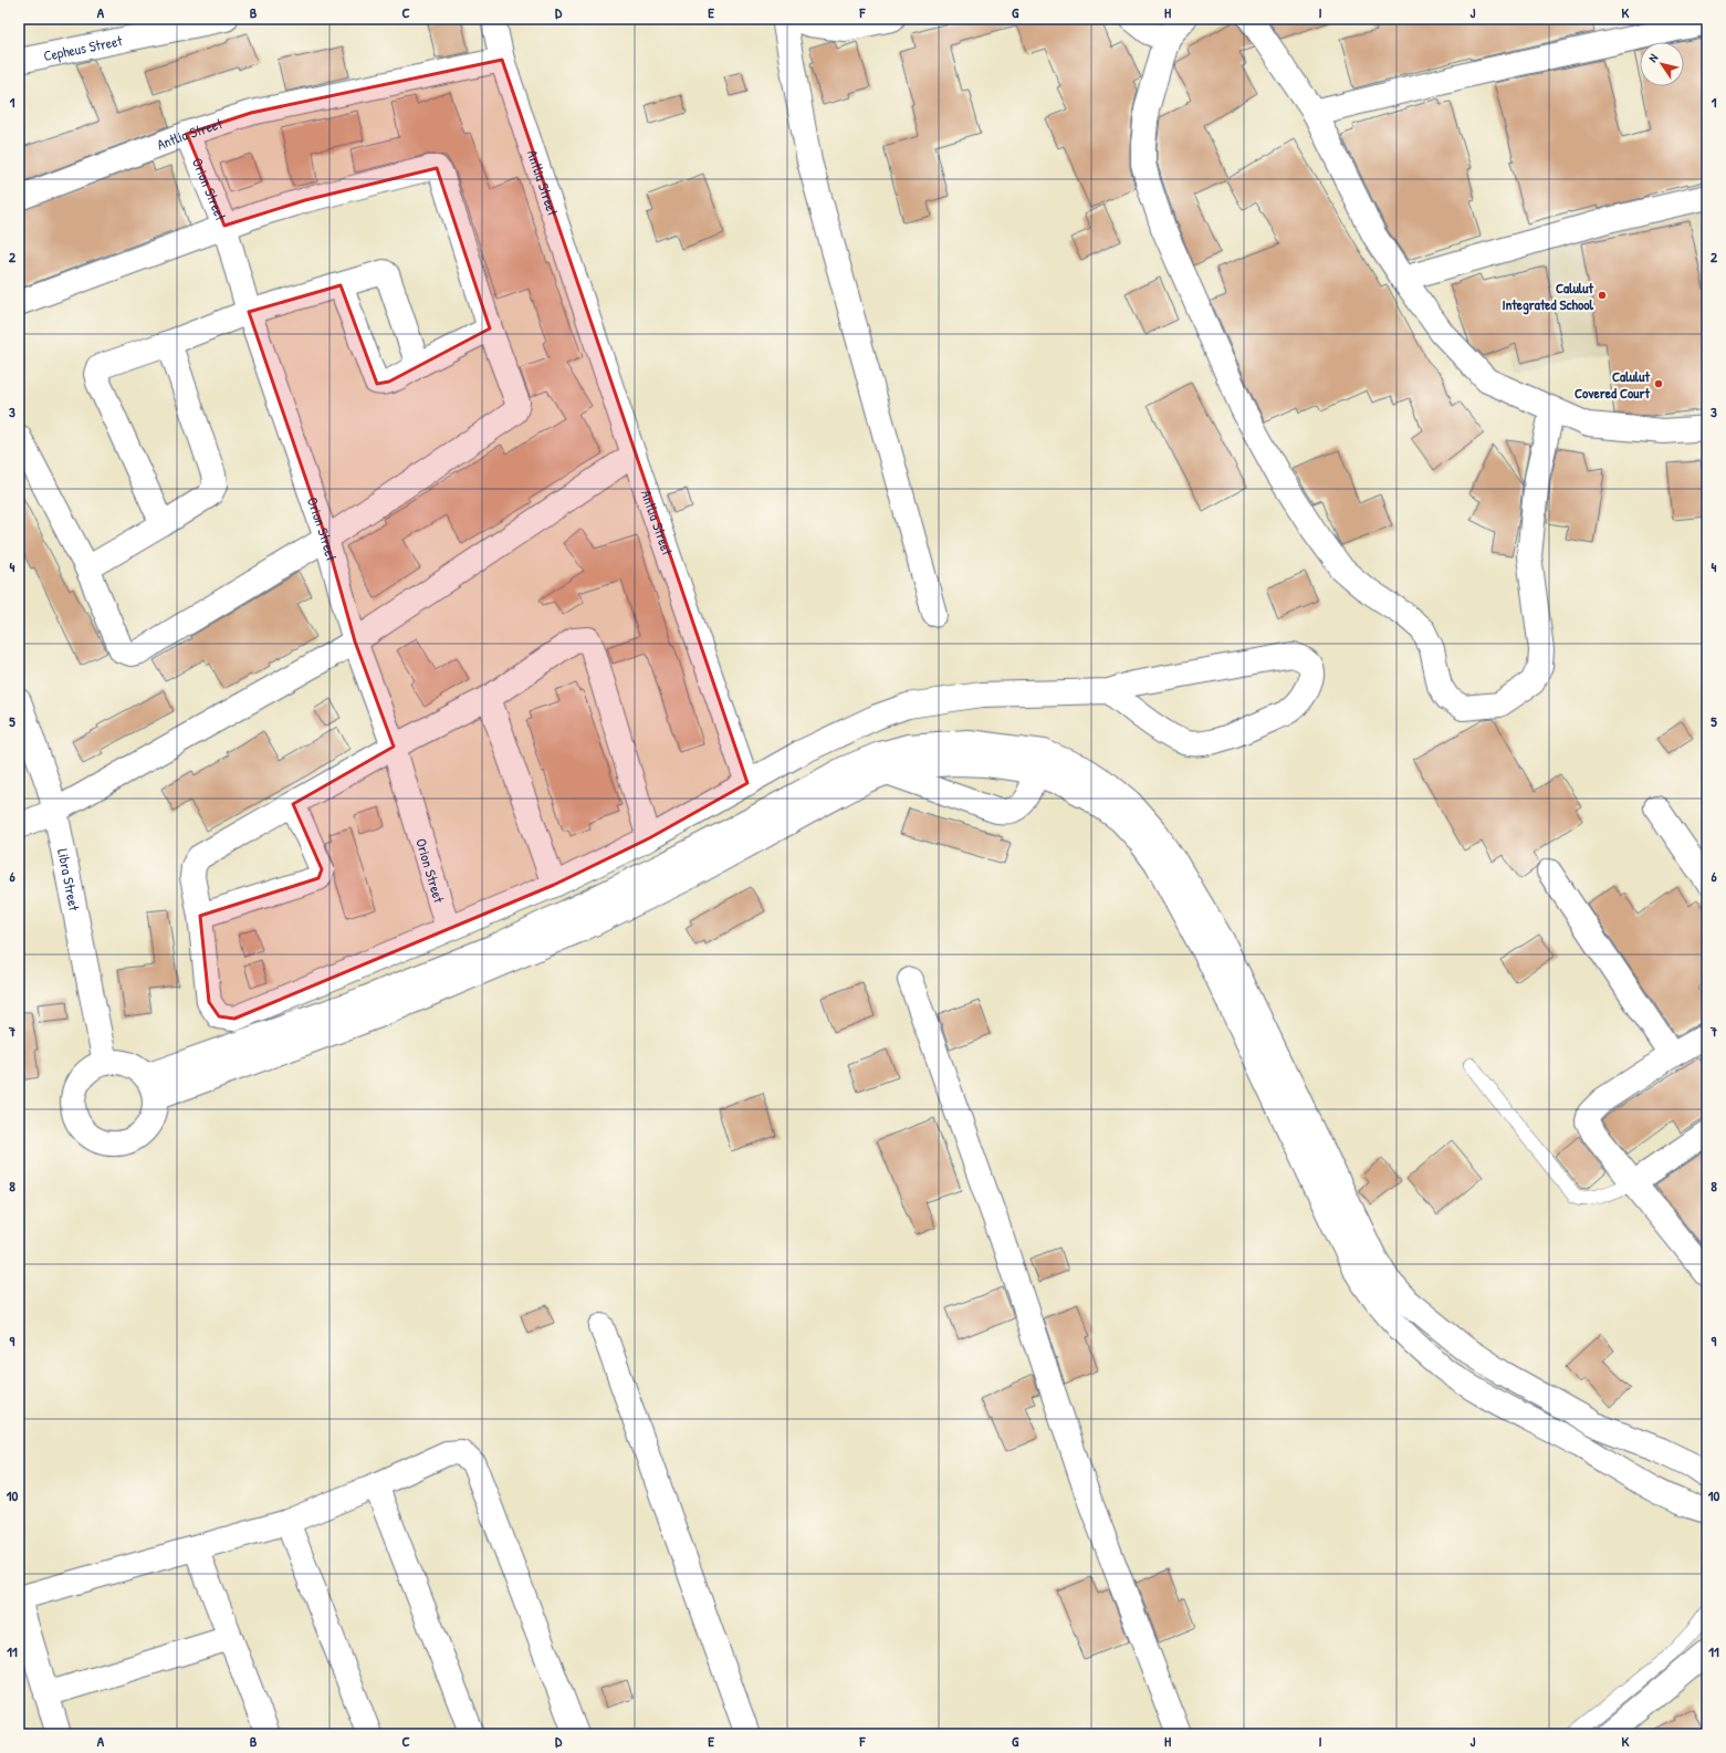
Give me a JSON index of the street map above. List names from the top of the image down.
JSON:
{
  "streets": {
    "street": [
      "Cepheus Street",
      "Antlia Street",
      "Orion Street",
      "Libra Street"
    ]
  },
  "crossings": [
    ["Antlia Street", "Orion Street"]
  ],
  "places": ["Calulut Integrated School", "Calulut Covered Court"],
  "north": "top left",
  "grid": {
    "columns": [
      "A",
      "B",
      "C",
      "D",
      "E",
      "F",
      "G",
      "H",
      "I",
      "J",
      "K"
    ],
    "rows": [
      "1",
      "2",
      "3",
      "4",
      "5",
      "6",
      "7",
      "8",
      "9",
      "10",
      "11"
    ]
  }
}
